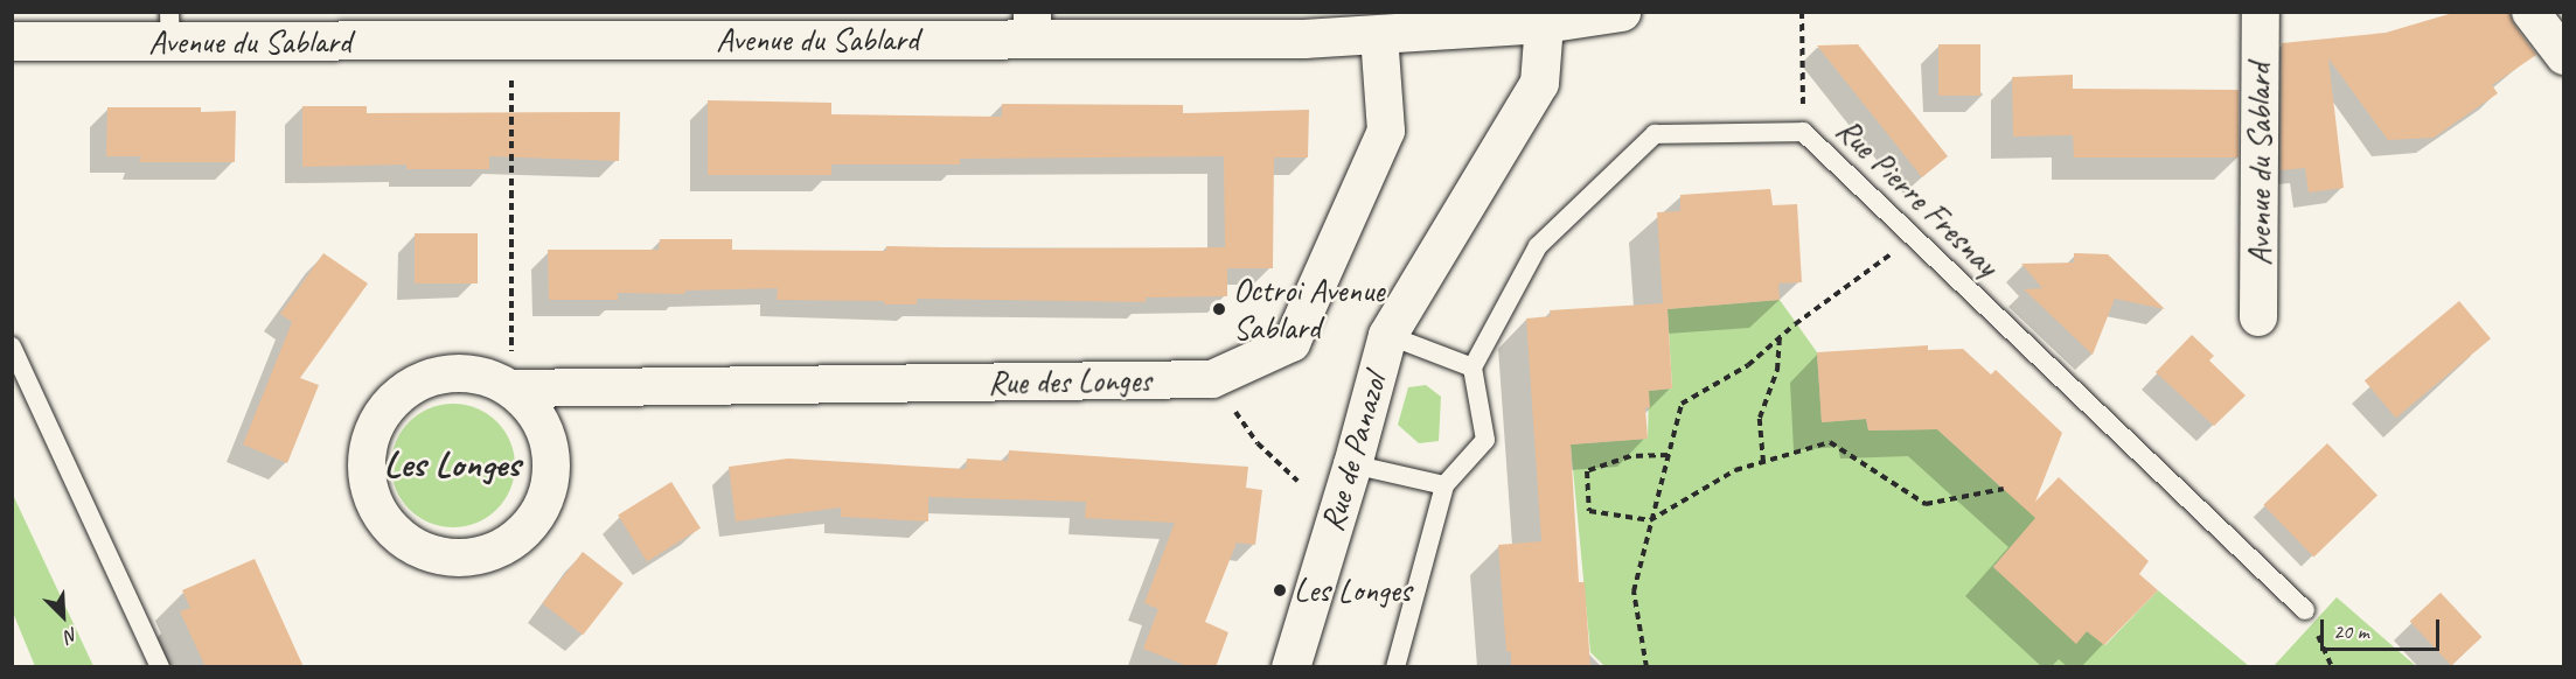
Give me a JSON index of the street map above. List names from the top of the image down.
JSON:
{
  "streets": {
    "street": ["Avenue du Sablard", "Rue des Longes", "Rue de Panazol"],
    "lane": ["Rue Pierre Fresnay"]
  },
  "crossings": [
    ["Avenue du Sablard", "Rue des Longes"],
    ["Avenue du Sablard", "Rue de Panazol"]
  ],
  "districts": ["Les Longes"],
  "places": ["Octroi Avenue Sablard", "Les Longes"],
  "scale_bar": "20 m",
  "north": "bottom right"
}
